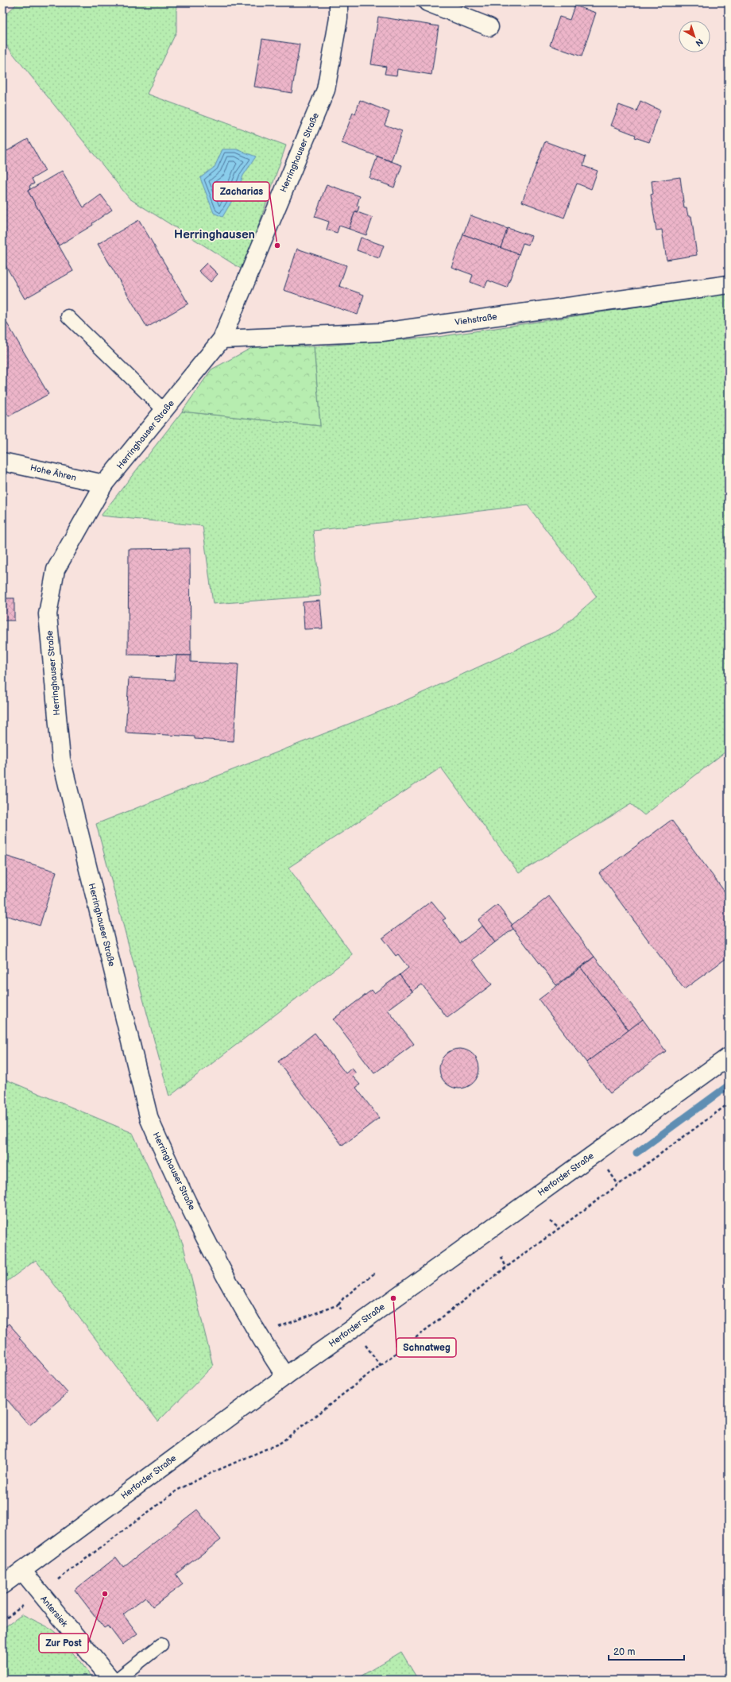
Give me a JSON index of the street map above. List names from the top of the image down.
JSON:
{
  "streets": {
    "street": [
      "Herringhauser Straße",
      "Viehstraße",
      "Hohe Ähren",
      "Herforder Straße",
      "Antersiek"
    ]
  },
  "crossings": [
    ["Herringhauser Straße", "Viehstraße"],
    ["Herringhauser Straße", "Hohe Ähren"],
    ["Herringhauser Straße", "Herforder Straße"],
    ["Herforder Straße", "Antersiek"]
  ],
  "districts": ["Herringhausen"],
  "places": ["Zacharias", "Schnatweg", "Zur Post"],
  "scale_bar": "20 m",
  "north": "bottom right"
}
